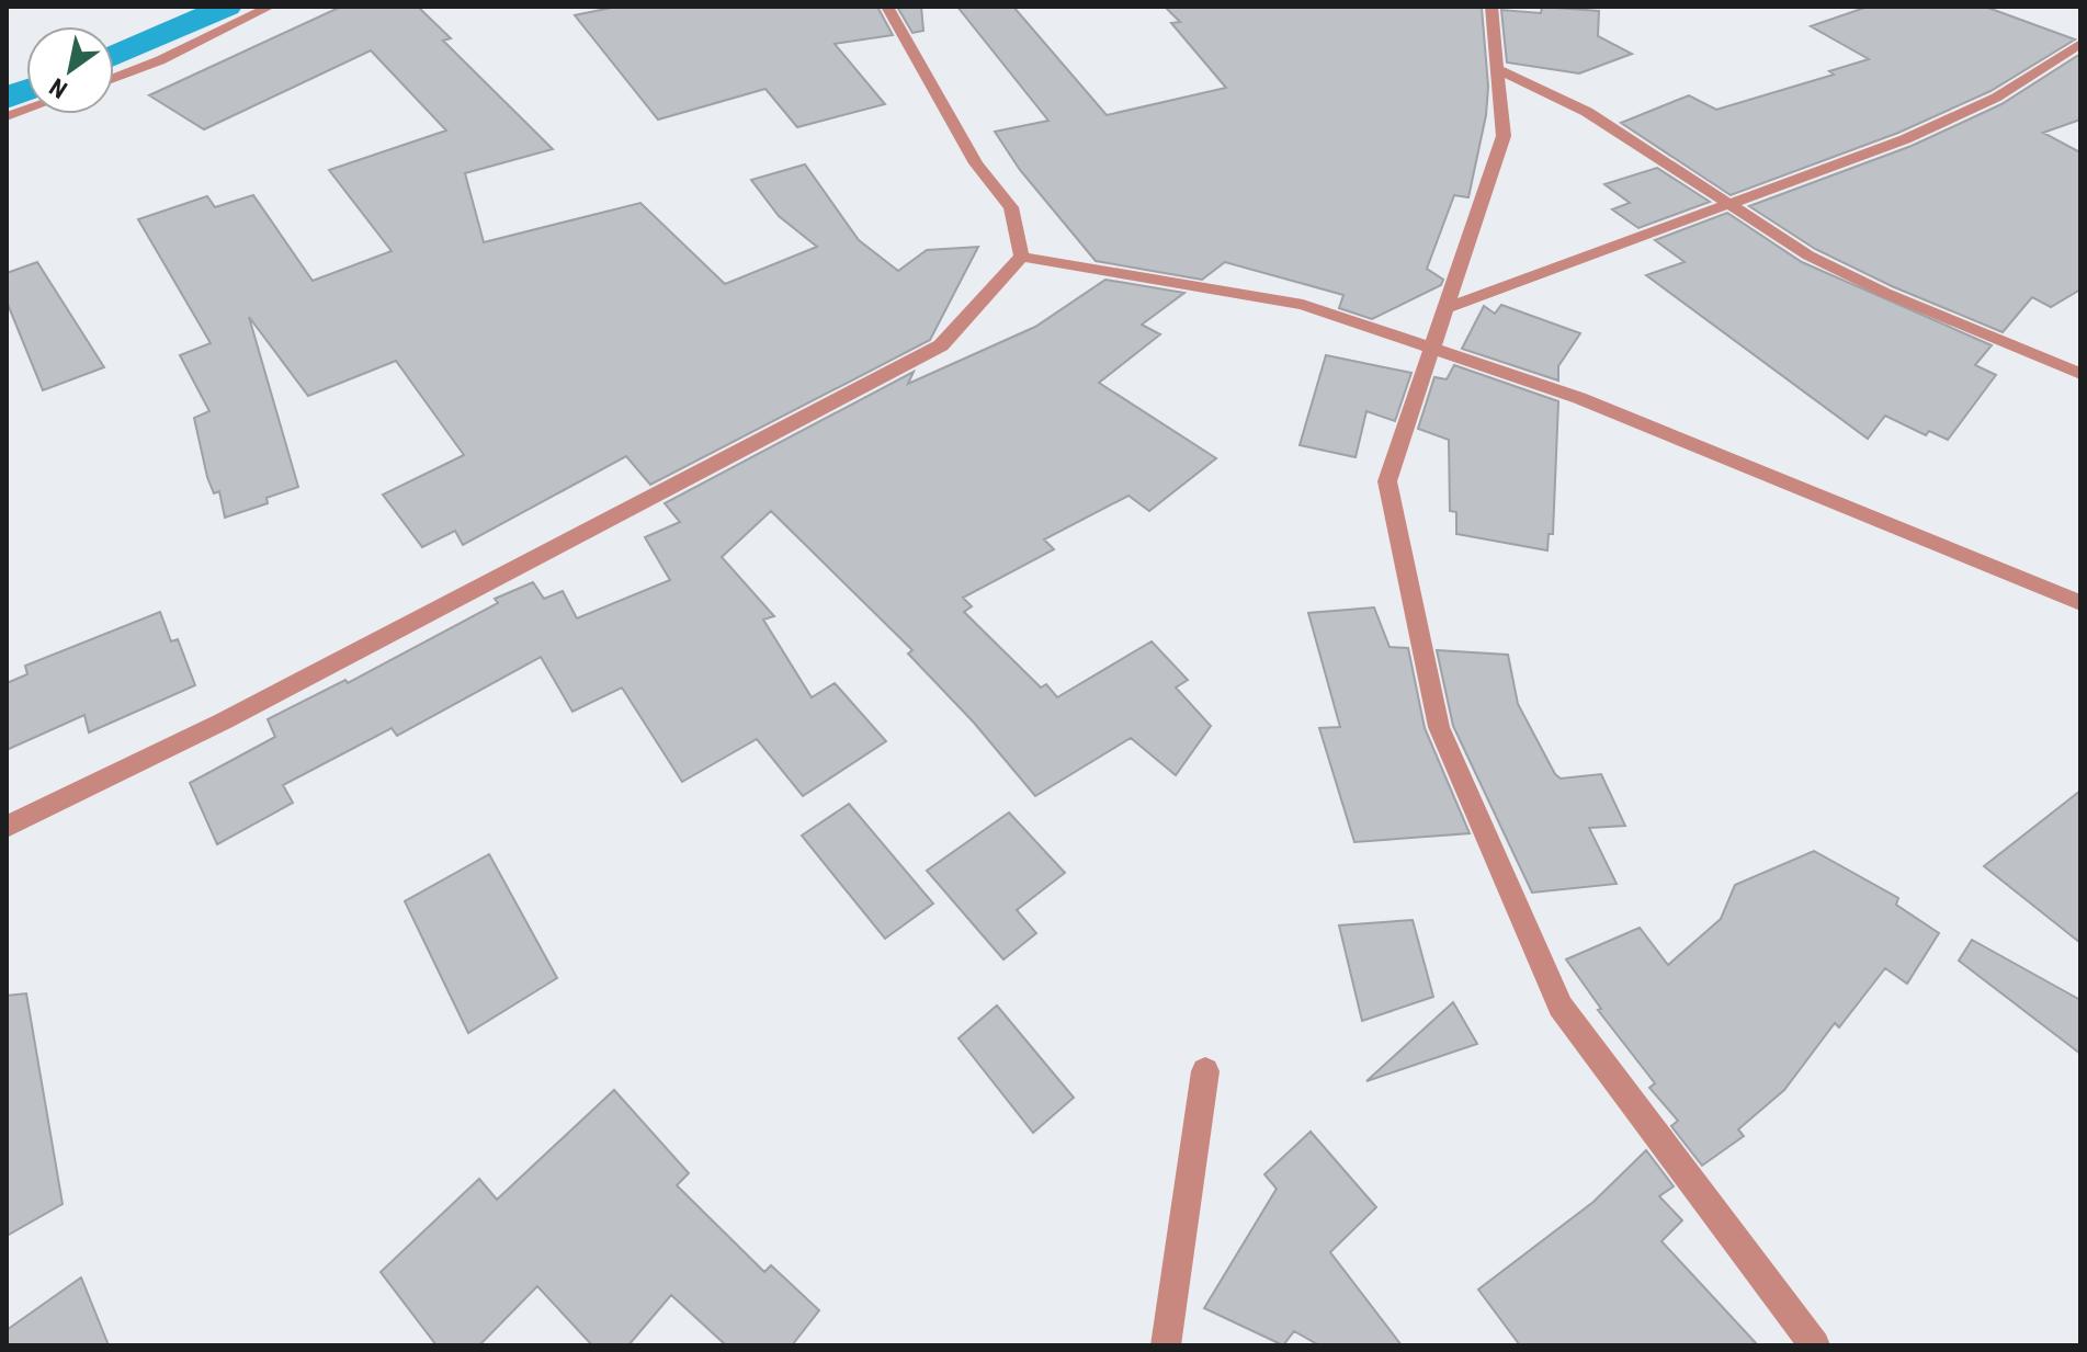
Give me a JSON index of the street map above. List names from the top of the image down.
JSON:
{
  "north": "bottom left"
}
